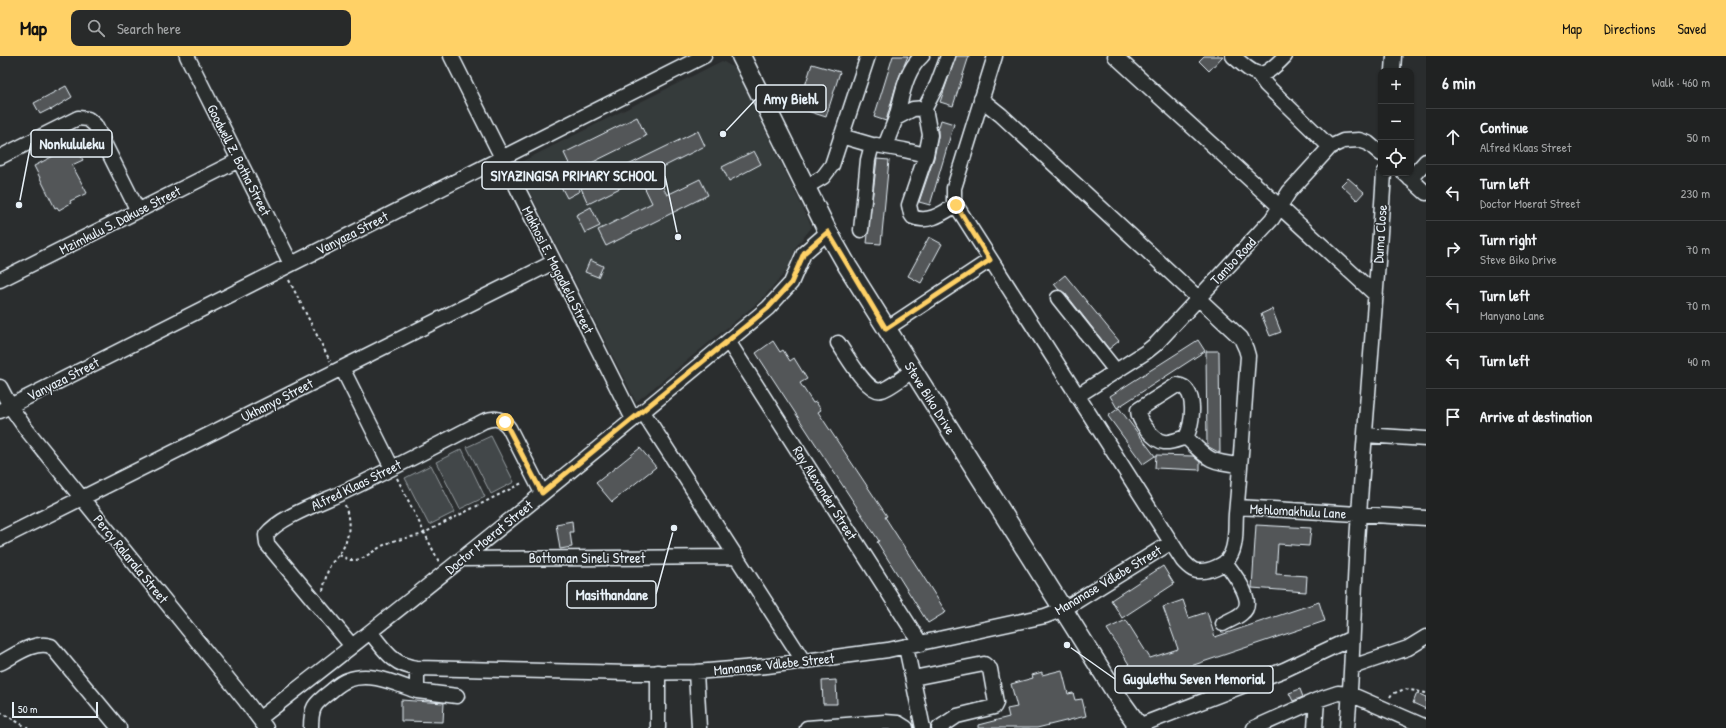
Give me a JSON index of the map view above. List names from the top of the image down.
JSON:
{
  "streets": {
    "main road": ["Steve Biko Drive"],
    "street": [
      "Goodwell Z. Botha Street",
      "Mzimkulu S. Dakuse Street",
      "Vanyaza Street",
      "Duma Close",
      "Tambo Road",
      "Makhosi E. Magadlela Street",
      "Ukhanyo Street",
      "Alfred Klaas Street",
      "Ray Alexander Street",
      "Mehlomakhulu Lane",
      "Doctor Moerat Street",
      "Bottoman Sineli Street",
      "Percy Ralarala Street",
      "Mananase Vdlebe Street"
    ]
  },
  "crossings": [
    ["Goodwell Z. Botha Street", "Mzimkulu S. Dakuse Street"],
    ["Goodwell Z. Botha Street", "Vanyaza Street"],
    ["Vanyaza Street", "Makhosi E. Magadlela Street"],
    ["Vanyaza Street", "Percy Ralarala Street"],
    ["Duma Close", "Mehlomakhulu Lane"],
    ["Makhosi E. Magadlela Street", "Ukhanyo Street"],
    ["Makhosi E. Magadlela Street", "Doctor Moerat Street"],
    ["Makhosi E. Magadlela Street", "Bottoman Sineli Street"],
    ["Makhosi E. Magadlela Street", "Mananase Vdlebe Street"],
    ["Steve Biko Drive", "Doctor Moerat Street"],
    ["Steve Biko Drive", "Mananase Vdlebe Street"],
    ["Ukhanyo Street", "Percy Ralarala Street"],
    ["Alfred Klaas Street", "Doctor Moerat Street"],
    ["Ray Alexander Street", "Doctor Moerat Street"],
    ["Ray Alexander Street", "Mananase Vdlebe Street"],
    ["Doctor Moerat Street", "Bottoman Sineli Street"],
    ["Doctor Moerat Street", "Percy Ralarala Street"],
    ["Doctor Moerat Street", "Mananase Vdlebe Street"]
  ],
  "places": [
    "Amy Biehl",
    "Nonkululeku",
    "SIYAZINGISA PRIMARY SCHOOL",
    "Masithandane",
    "Gugulethu Seven Memorial"
  ],
  "scale_bar": "50 m",
  "page": {
    "header": "Map",
    "search": "Search here",
    "nav": ["Map", "Directions", "Saved"],
    "heading": ["6 min", "Walk · 460 m"],
    "map_buttons": ["+", "−"],
    "list": [
      ["Continue", "Alfred Klaas Street", "50 m"],
      ["Turn left", "Doctor Moerat Street", "230 m"],
      ["Turn right", "Steve Biko Drive", "70 m"],
      ["Turn left", "Manyano Lane", "70 m"],
      ["Turn left", "40 m"],
      "Arrive at destination"
    ],
    "scale": "50 m"
  }
}
